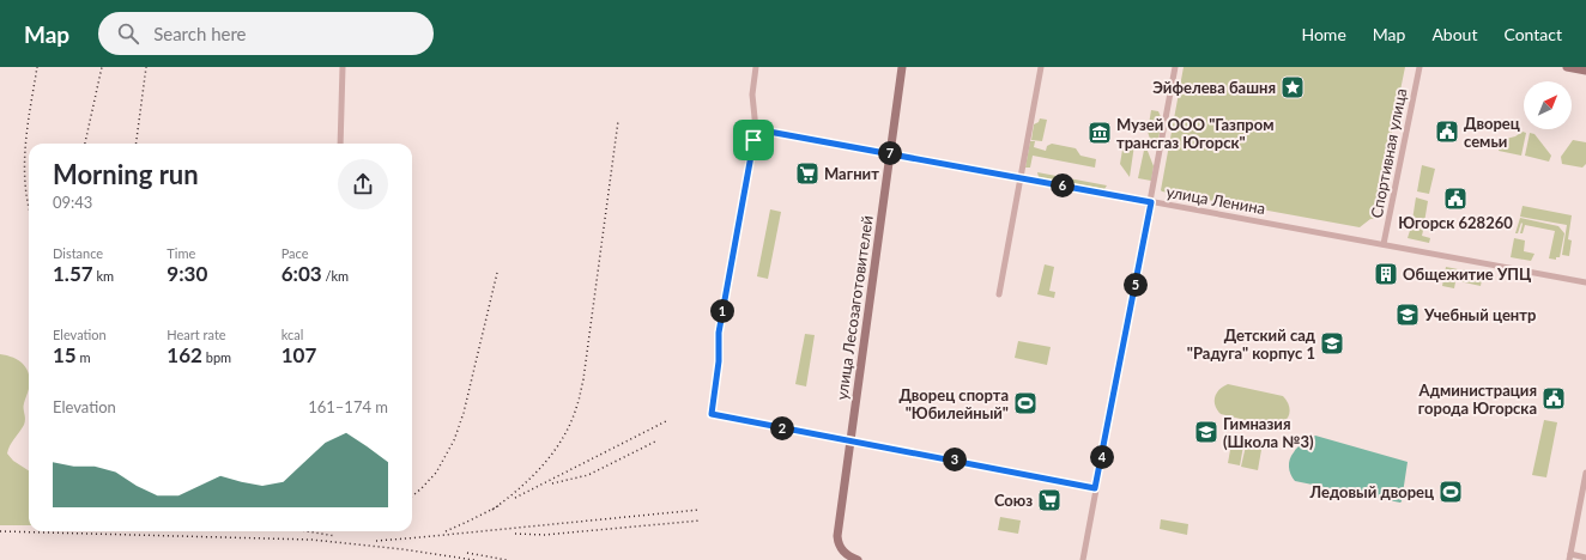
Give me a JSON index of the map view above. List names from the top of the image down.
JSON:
{
  "streets": {
    "main road": ["улица Лесозаготовителей"],
    "street": ["Спортивная улица", "улица Ленина"]
  },
  "crossings": [
    ["Спортивная улица", "улица Ленина"],
    ["улица Ленина", "улица Лесозаготовителей"]
  ],
  "places": {
    "place": ["Эйфелева башня"],
    "public building": ["Дворец семьи", "Югорск 628260", "Администрация города Югорска"],
    "museum": ["Музей ООО \"Газпром трансгаз Югорск\""],
    "supermarket": ["Магнит", "Союз"],
    "building": ["Общежитие УПЦ"],
    "school or university": ["Учебный центр", "Детский сад \"Радуга\" корпус 1", "Гимназия (Школа №3)"],
    "sports": ["Дворец спорта \"Юбилейный\"", "Ледовый дворец"]
  },
  "north": "top right",
  "page": {
    "header": "Map",
    "search": "Search here",
    "nav": [
      "Home",
      "Map",
      "About",
      "Contact"
    ],
    "pins": [
      "7",
      "6",
      "5",
      "1",
      "2",
      "4",
      "3"
    ],
    "heading": ["Morning run", "09:43"],
    "stats": [
      ["Distance", "1.57 km"],
      ["Time", "9:30"],
      ["Pace", "6:03 /km"],
      ["Elevation", "15 m"],
      ["Heart rate", "162 bpm"],
      ["kcal", "107"]
    ],
    "chart": ["Elevation", "161–174 m"]
  }
}
